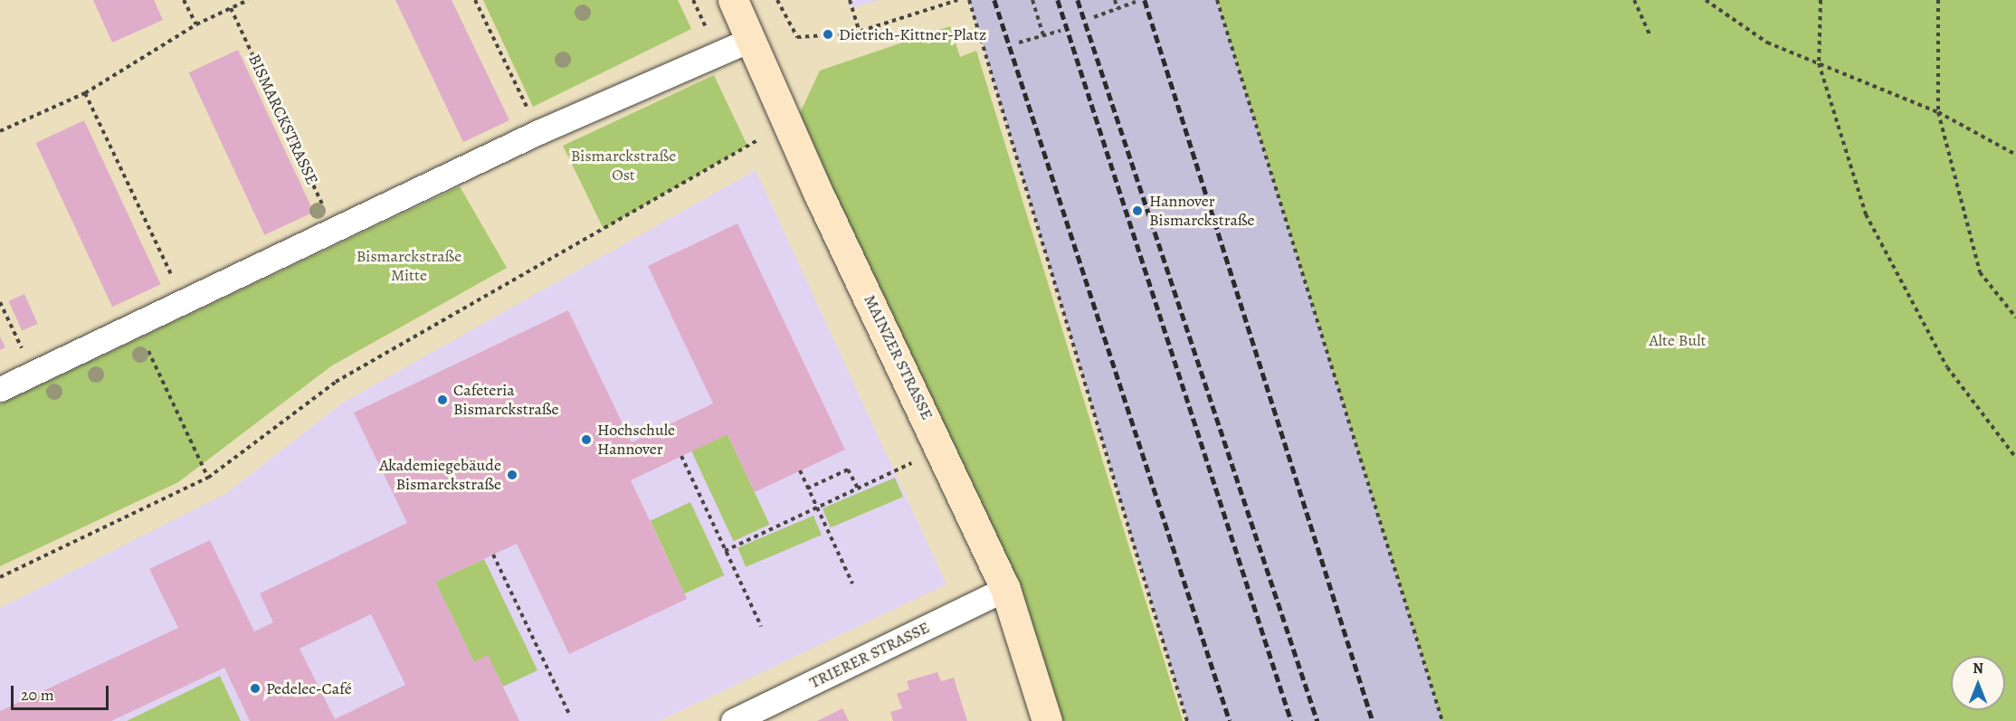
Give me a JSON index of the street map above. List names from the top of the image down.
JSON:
{
  "streets": {
    "street": ["MAINZER STRASSE", "TRIERER STRASSE"],
    "path": ["BISMARCKSTRASSE"]
  },
  "crossings": [
    ["MAINZER STRASSE", "TRIERER STRASSE"]
  ],
  "parks": ["Bismarckstraße Ost", "Bismarckstraße Mitte", "Alte Bult"],
  "places": [
    "Dietrich-Kittner-Platz",
    "Hannover Bismarckstraße",
    "Cafeteria Bismarckstraße",
    "Hochschule Hannover",
    "Akademiegebäude Bismarckstraße",
    "Pedelec-Café"
  ],
  "scale_bar": "20 m",
  "north": "top"
}
